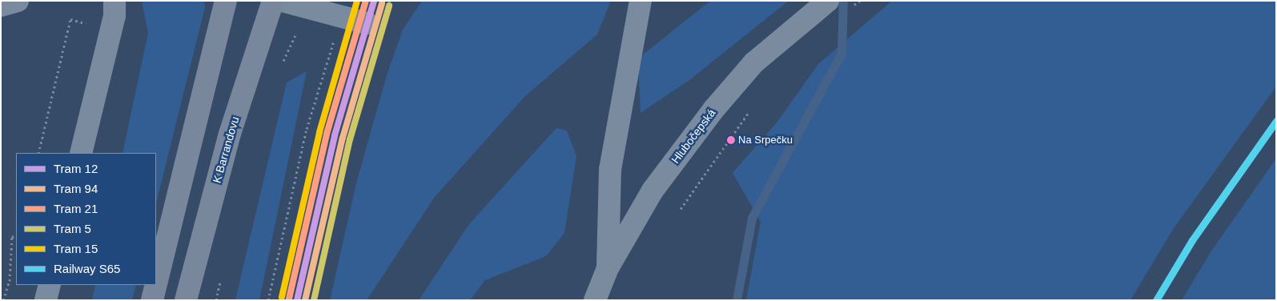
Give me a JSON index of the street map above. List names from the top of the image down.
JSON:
{
  "streets": {
    "main road": ["K Barrandovu"],
    "street": ["Hlubočepská"]
  },
  "places": ["Na Srpečku"],
  "lines": [
    "tram line 12",
    "tram line 21",
    "tram line 15",
    "tram line 94",
    "tram line 5",
    "rail line S65"
  ],
  "legend": [
    "Tram 12",
    "Tram 94",
    "Tram 21",
    "Tram 5",
    "Tram 15",
    "Railway S65"
  ]
}
